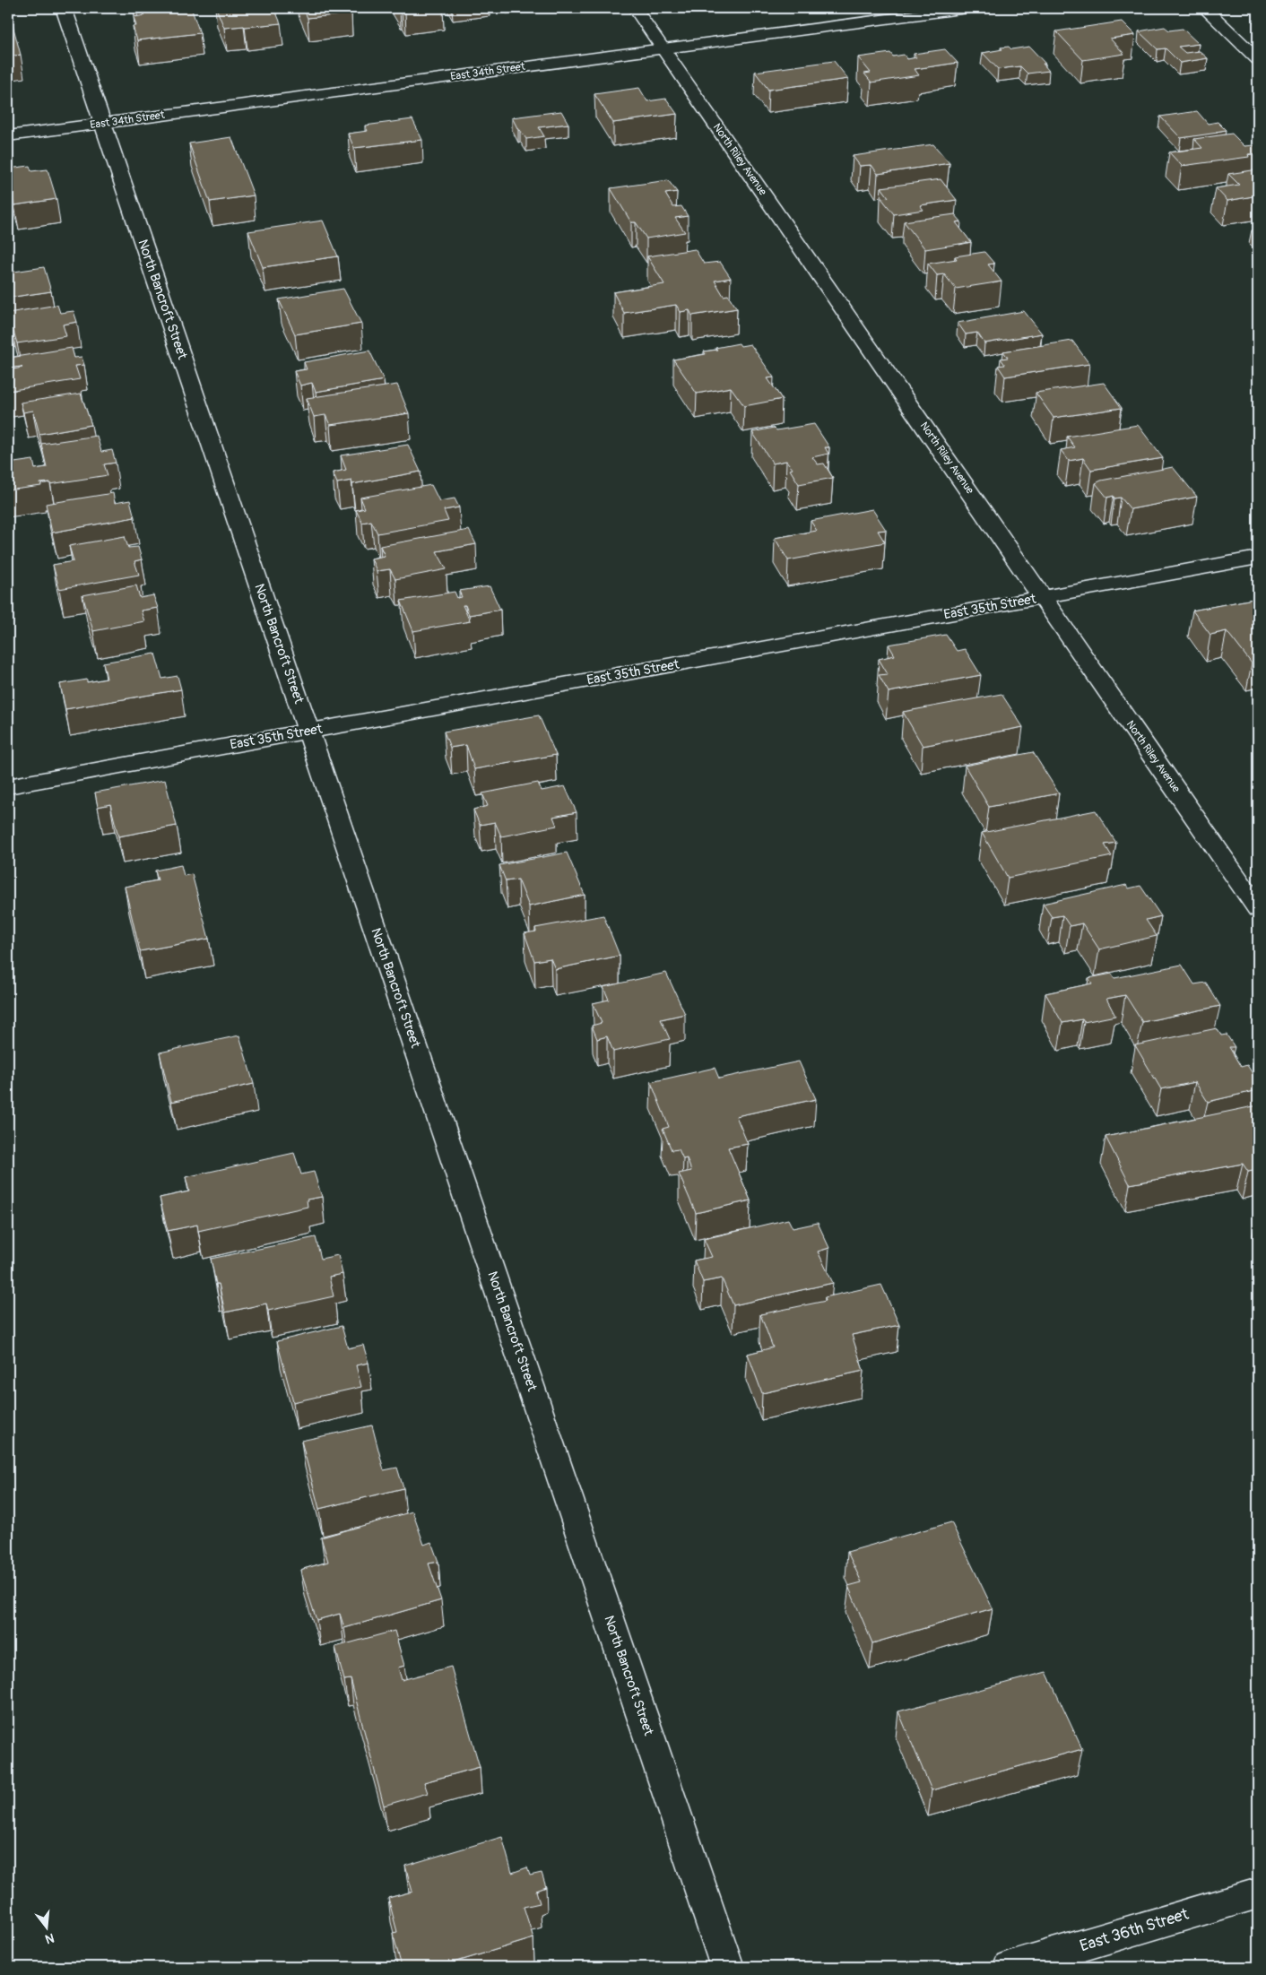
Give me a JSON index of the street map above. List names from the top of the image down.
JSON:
{
  "streets": {
    "street": [
      "East 34th Street",
      "North Riley Avenue",
      "North Bancroft Street",
      "East 35th Street",
      "East 36th Street"
    ]
  },
  "crossings": [
    ["East 34th Street", "North Riley Avenue"],
    ["East 34th Street", "North Bancroft Street"],
    ["North Riley Avenue", "East 35th Street"],
    ["North Bancroft Street", "East 35th Street"]
  ],
  "north": "bottom"
}
